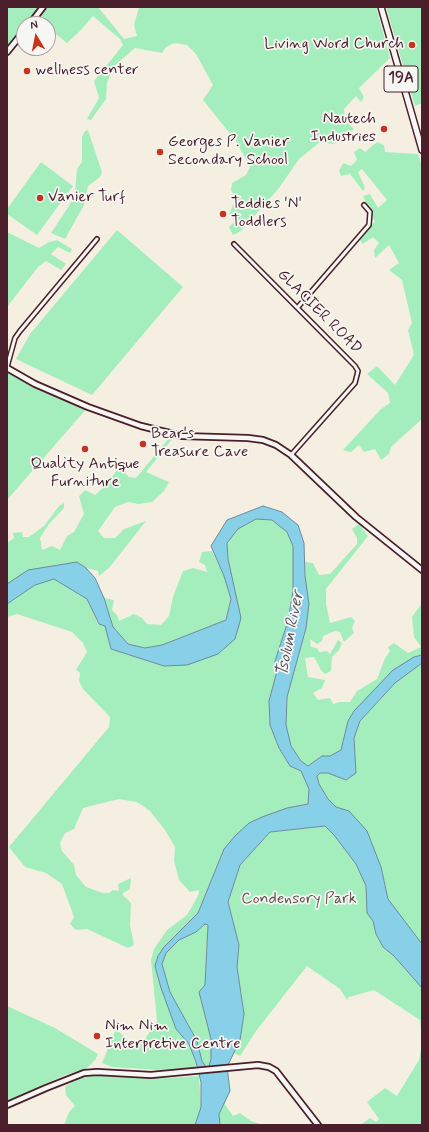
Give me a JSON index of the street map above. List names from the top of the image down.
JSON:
{
  "streets": {
    "main road": ["19A"],
    "street": ["GLACIER ROAD"]
  },
  "water": ["Tsolum River"],
  "parks": ["Condensory Park"],
  "places": [
    "Living Word Church",
    "wellness center",
    "Nautech Industries",
    "Georges P. Vanier Secondary School",
    "Vanier Turf",
    "Teddies 'N' Toddlers",
    "Bear's Treasure Cave",
    "Quality Antique Furniture",
    "Nim Nim Interpretive Centre"
  ],
  "north": "top"
}
